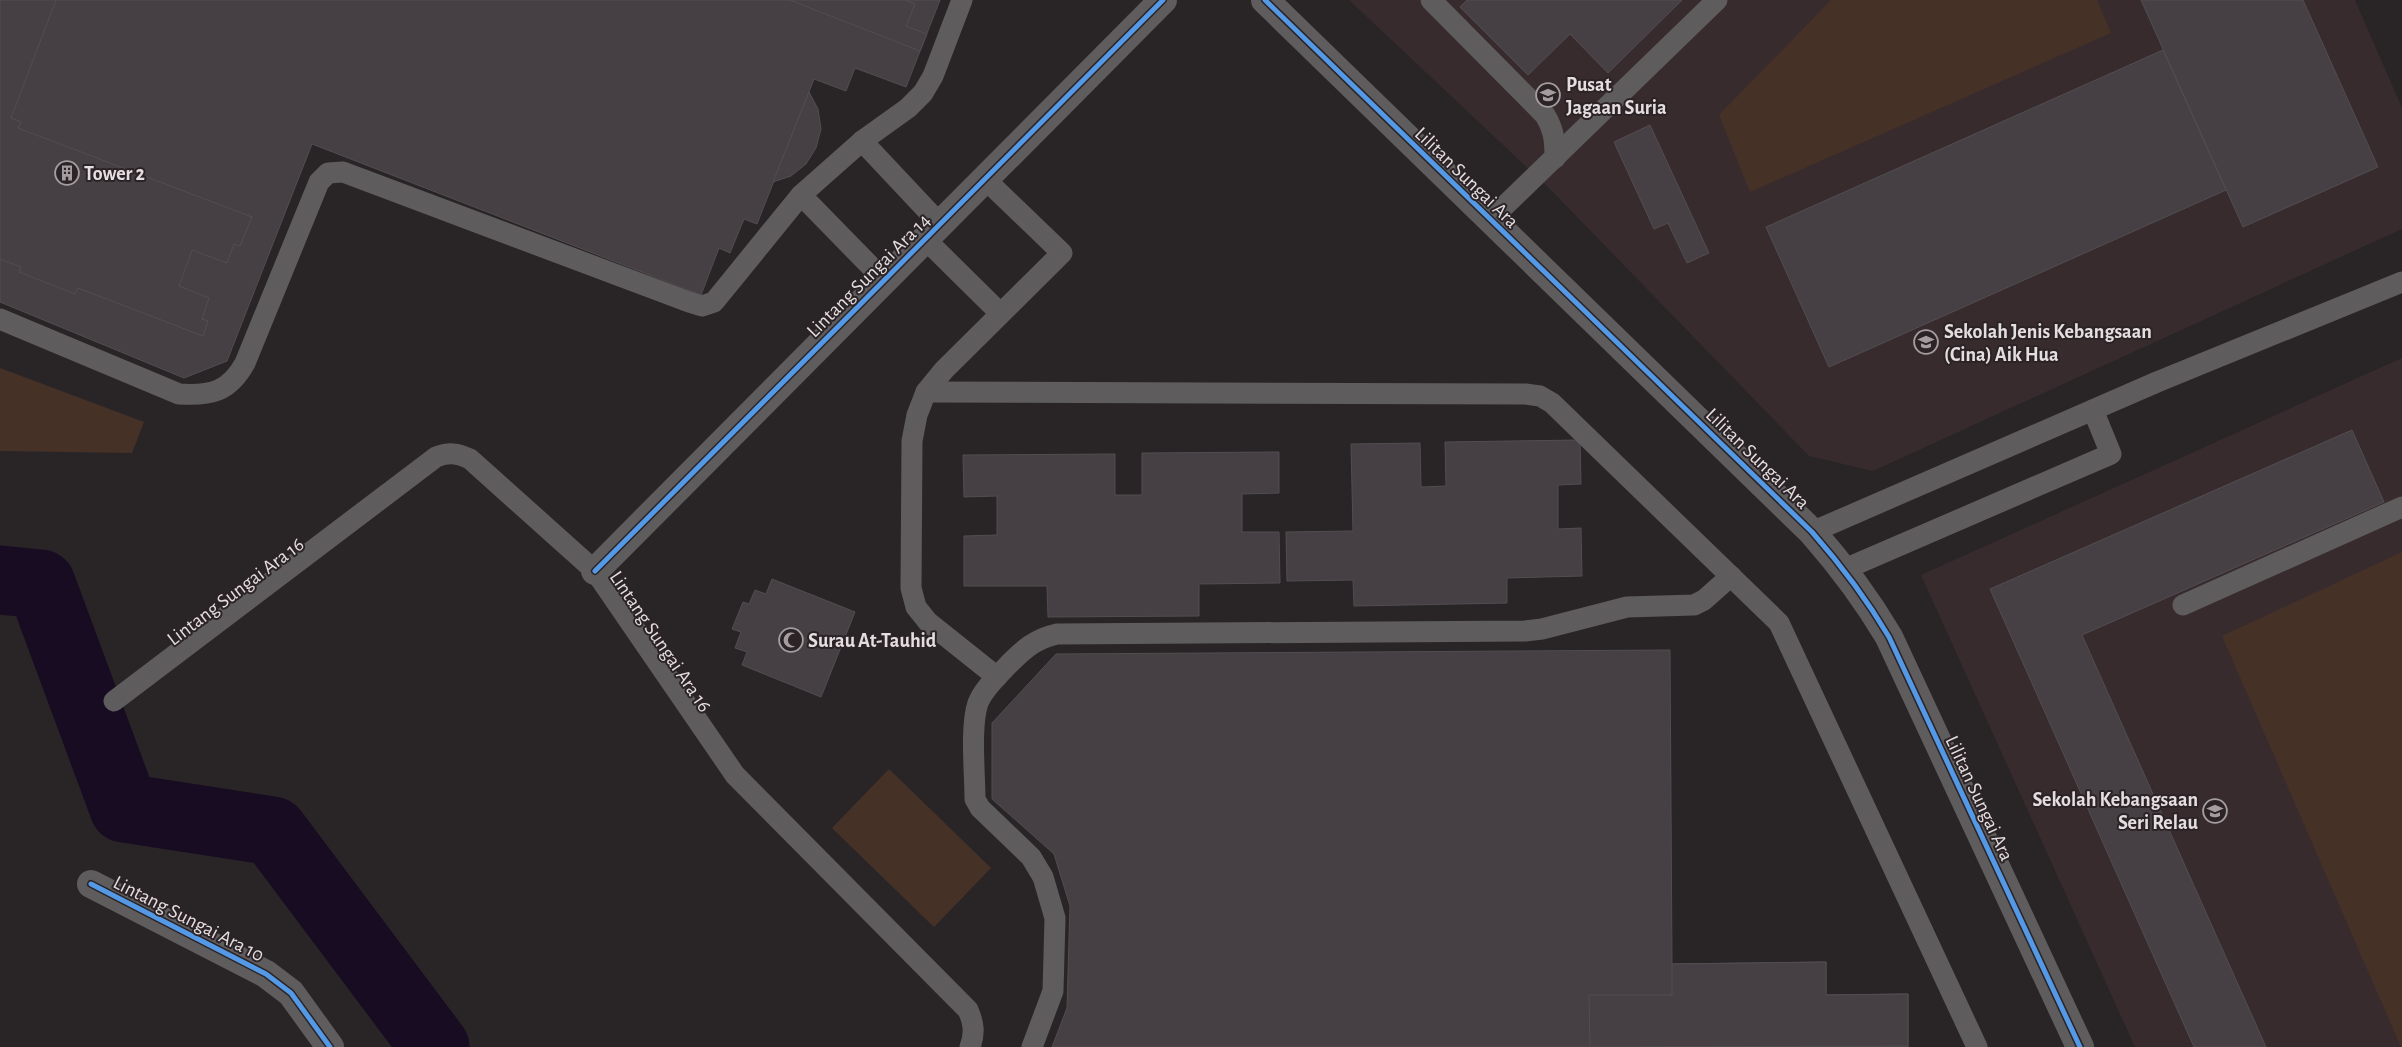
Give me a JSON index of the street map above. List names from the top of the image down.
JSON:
{
  "streets": {
    "street": ["Lilitan Sungai Ara", "Lintang Sungai Ara 14", "Lintang Sungai Ara 10"],
    "lane": ["Lintang Sungai Ara 16"]
  },
  "crossings": [
    ["Lintang Sungai Ara 14", "Lintang Sungai Ara 16"]
  ],
  "places": {
    "school or university": ["Pusat Jagaan Suria", "Sekolah Jenis Kebangsaan (Cina) Aik Hua", "Sekolah Kebangsaan Seri Relau"],
    "building": ["Tower 2"],
    "mosque": ["Surau At-Tauhid"]
  }
}
